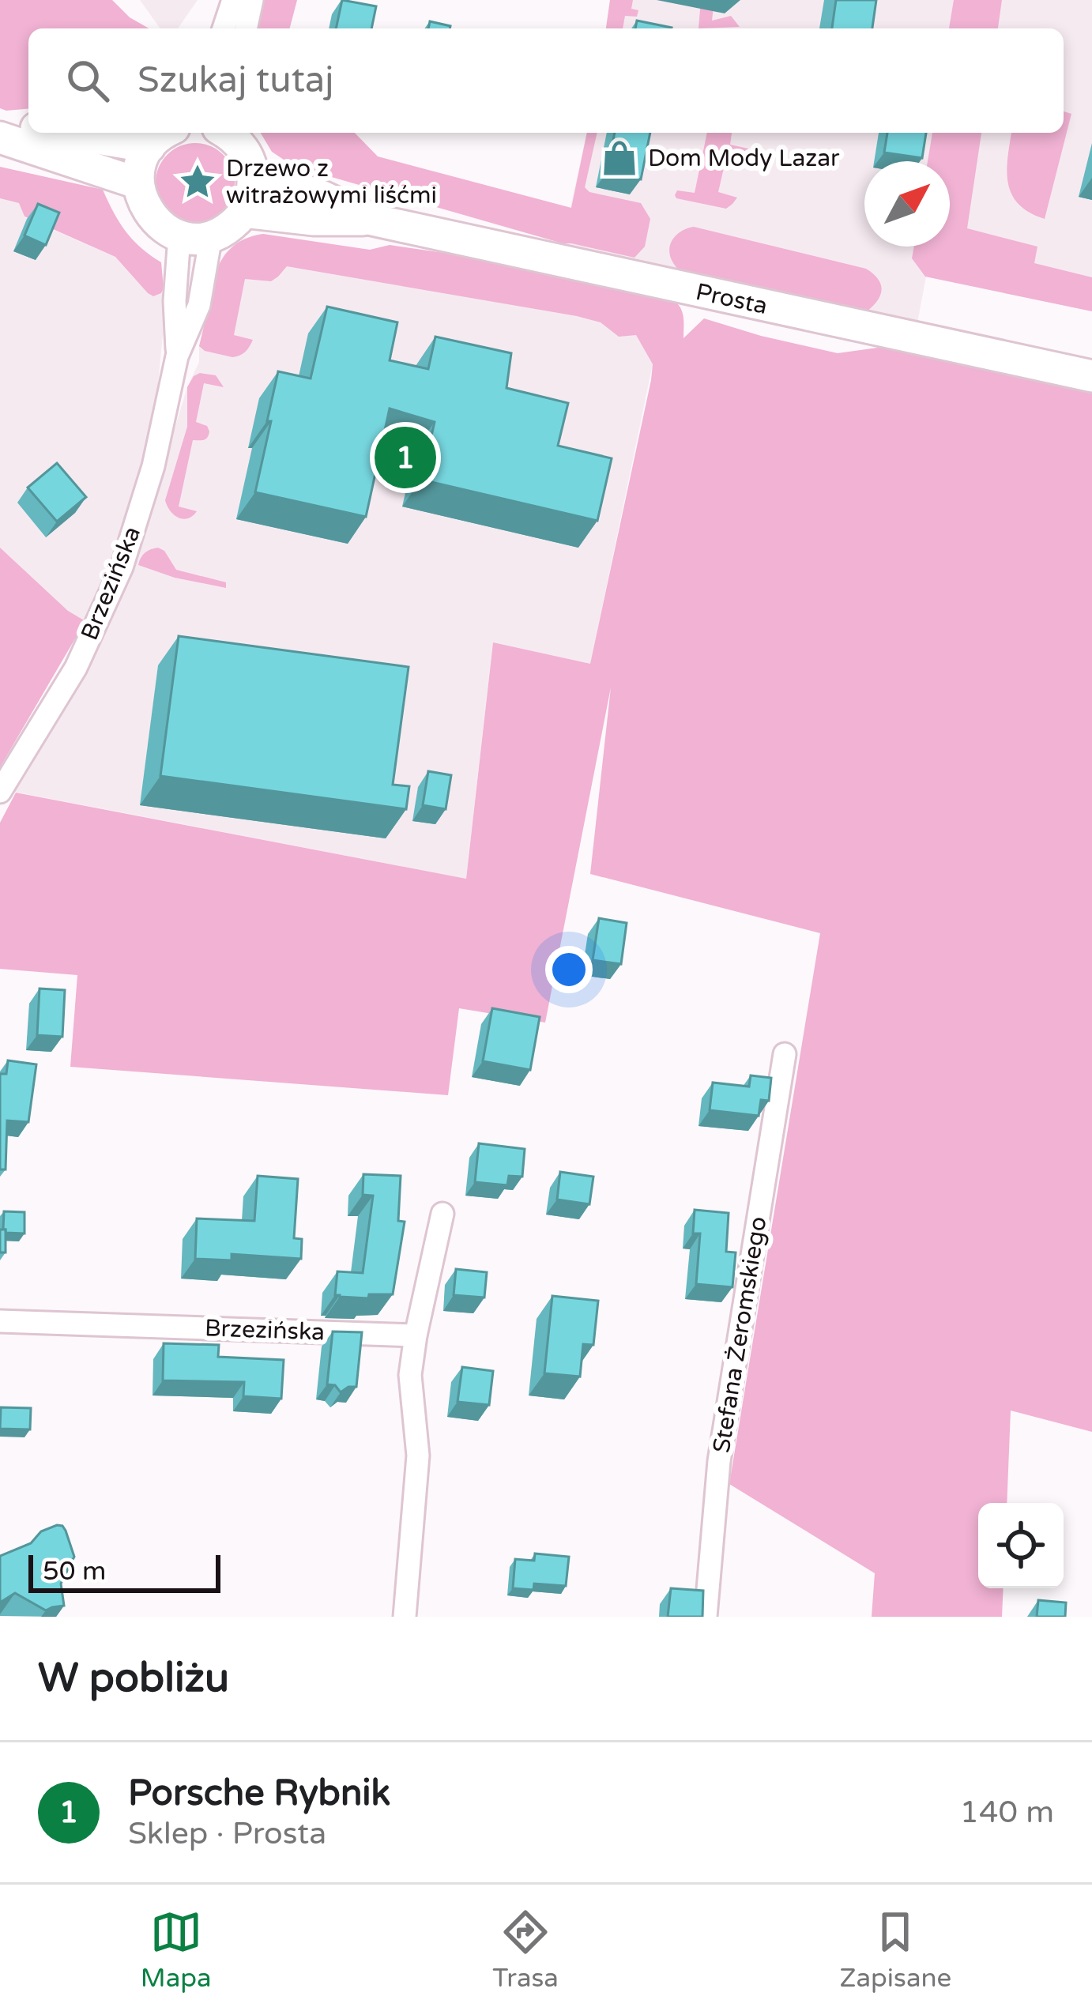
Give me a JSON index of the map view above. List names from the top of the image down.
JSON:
{
  "streets": {
    "main road": ["Prosta"],
    "street": ["Brzezińska", "Stefana Żeromskiego"]
  },
  "places": {
    "shop": ["Dom Mody Lazar"],
    "place": ["Drzewo z witrażowymi liśćmi"]
  },
  "scale_bar": "50 m",
  "north": "top right",
  "page": {
    "search": "Szukaj tutaj",
    "pins": "1",
    "scale": "50 m",
    "heading": "W pobliżu",
    "list": [
      {
        "mark": "1",
        "name": "Porsche Rybnik",
        "note": "Sklep · Prosta",
        "value": "140 m"
      }
    ],
    "nav": ["Mapa", "Trasa", "Zapisane"]
  }
}
